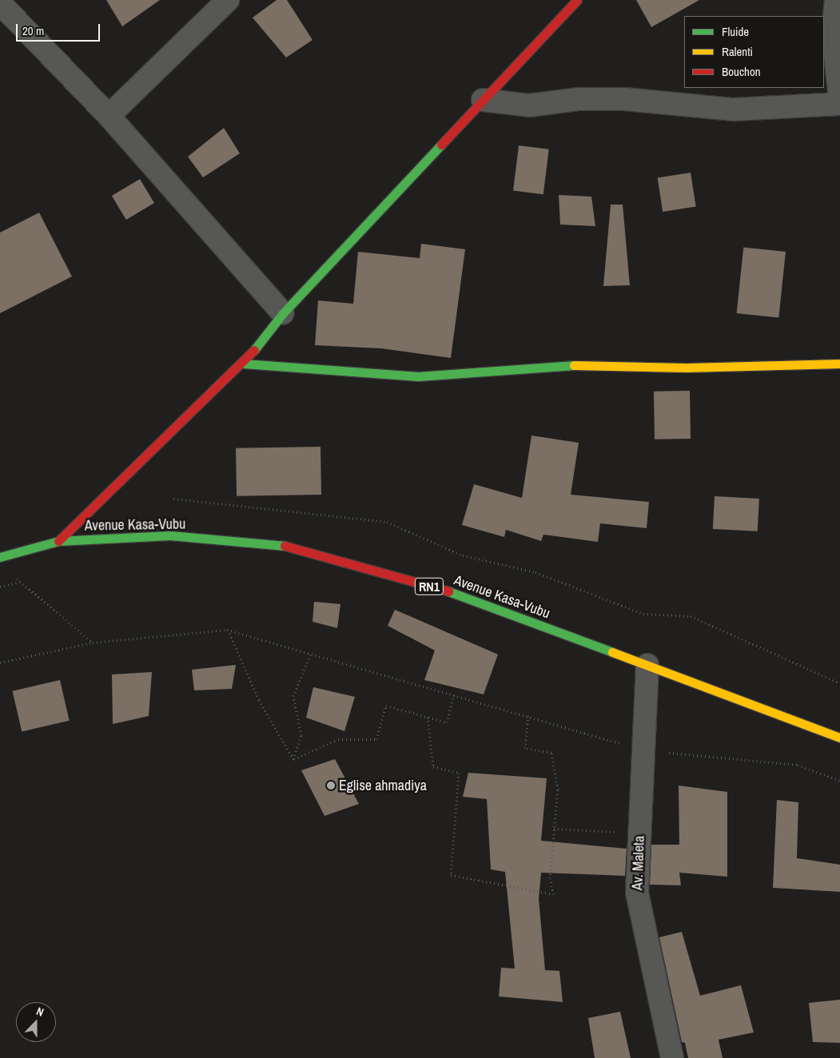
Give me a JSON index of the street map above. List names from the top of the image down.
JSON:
{
  "streets": {
    "main road": ["Avenue Kasa-Vubu", "RN1"],
    "street": ["Av. Maleta"]
  },
  "crossings": [
    ["Avenue Kasa-Vubu", "Av. Maleta"]
  ],
  "places": ["Eglise ahmadiya"],
  "legend": ["Fluide", "Ralenti", "Bouchon"],
  "scale_bar": "20 m",
  "north": "top"
}
